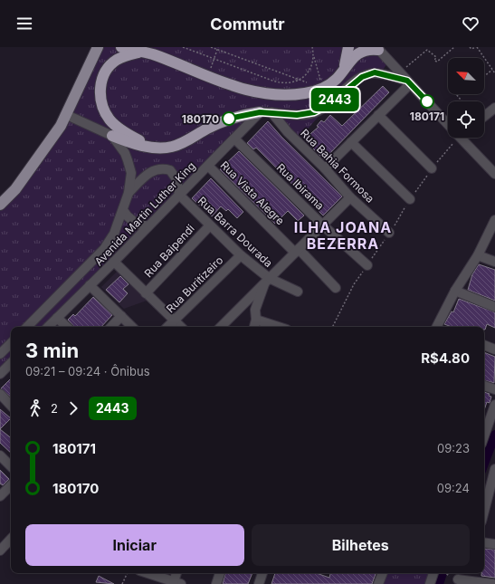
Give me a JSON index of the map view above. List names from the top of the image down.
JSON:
{
  "streets": {
    "street": [
      "Rua Bahia Formosa",
      "Rua Ibirama",
      "Rua Vista Alegre",
      "Avenida Martin Luther King",
      "Rua Barra Dourada",
      "Rua Baipendi",
      "Rua Buritizeiro"
    ]
  },
  "crossings": [
    ["Rua Ibirama", "Avenida Martin Luther King"],
    ["Rua Vista Alegre", "Avenida Martin Luther King"],
    ["Avenida Martin Luther King", "Rua Barra Dourada"],
    ["Rua Barra Dourada", "Rua Baipendi"],
    ["Rua Barra Dourada", "Rua Buritizeiro"]
  ],
  "districts": ["ILHA JOANA BEZERRA"],
  "places": ["180171", "180170"],
  "lines": ["bus line 2443"],
  "north": "top left",
  "page": {
    "header": "Commutr",
    "on_map": "2443",
    "heading": ["3 min", "09:21 – 09:24 · Ônibus", "R$4.80"],
    "legs": ["2", "2443"],
    "list": [
      {
        "name": "180171",
        "value": "09:23"
      },
      {
        "name": "180170",
        "value": "09:24"
      }
    ],
    "buttons": ["Iniciar", "Bilhetes"]
  }
}
